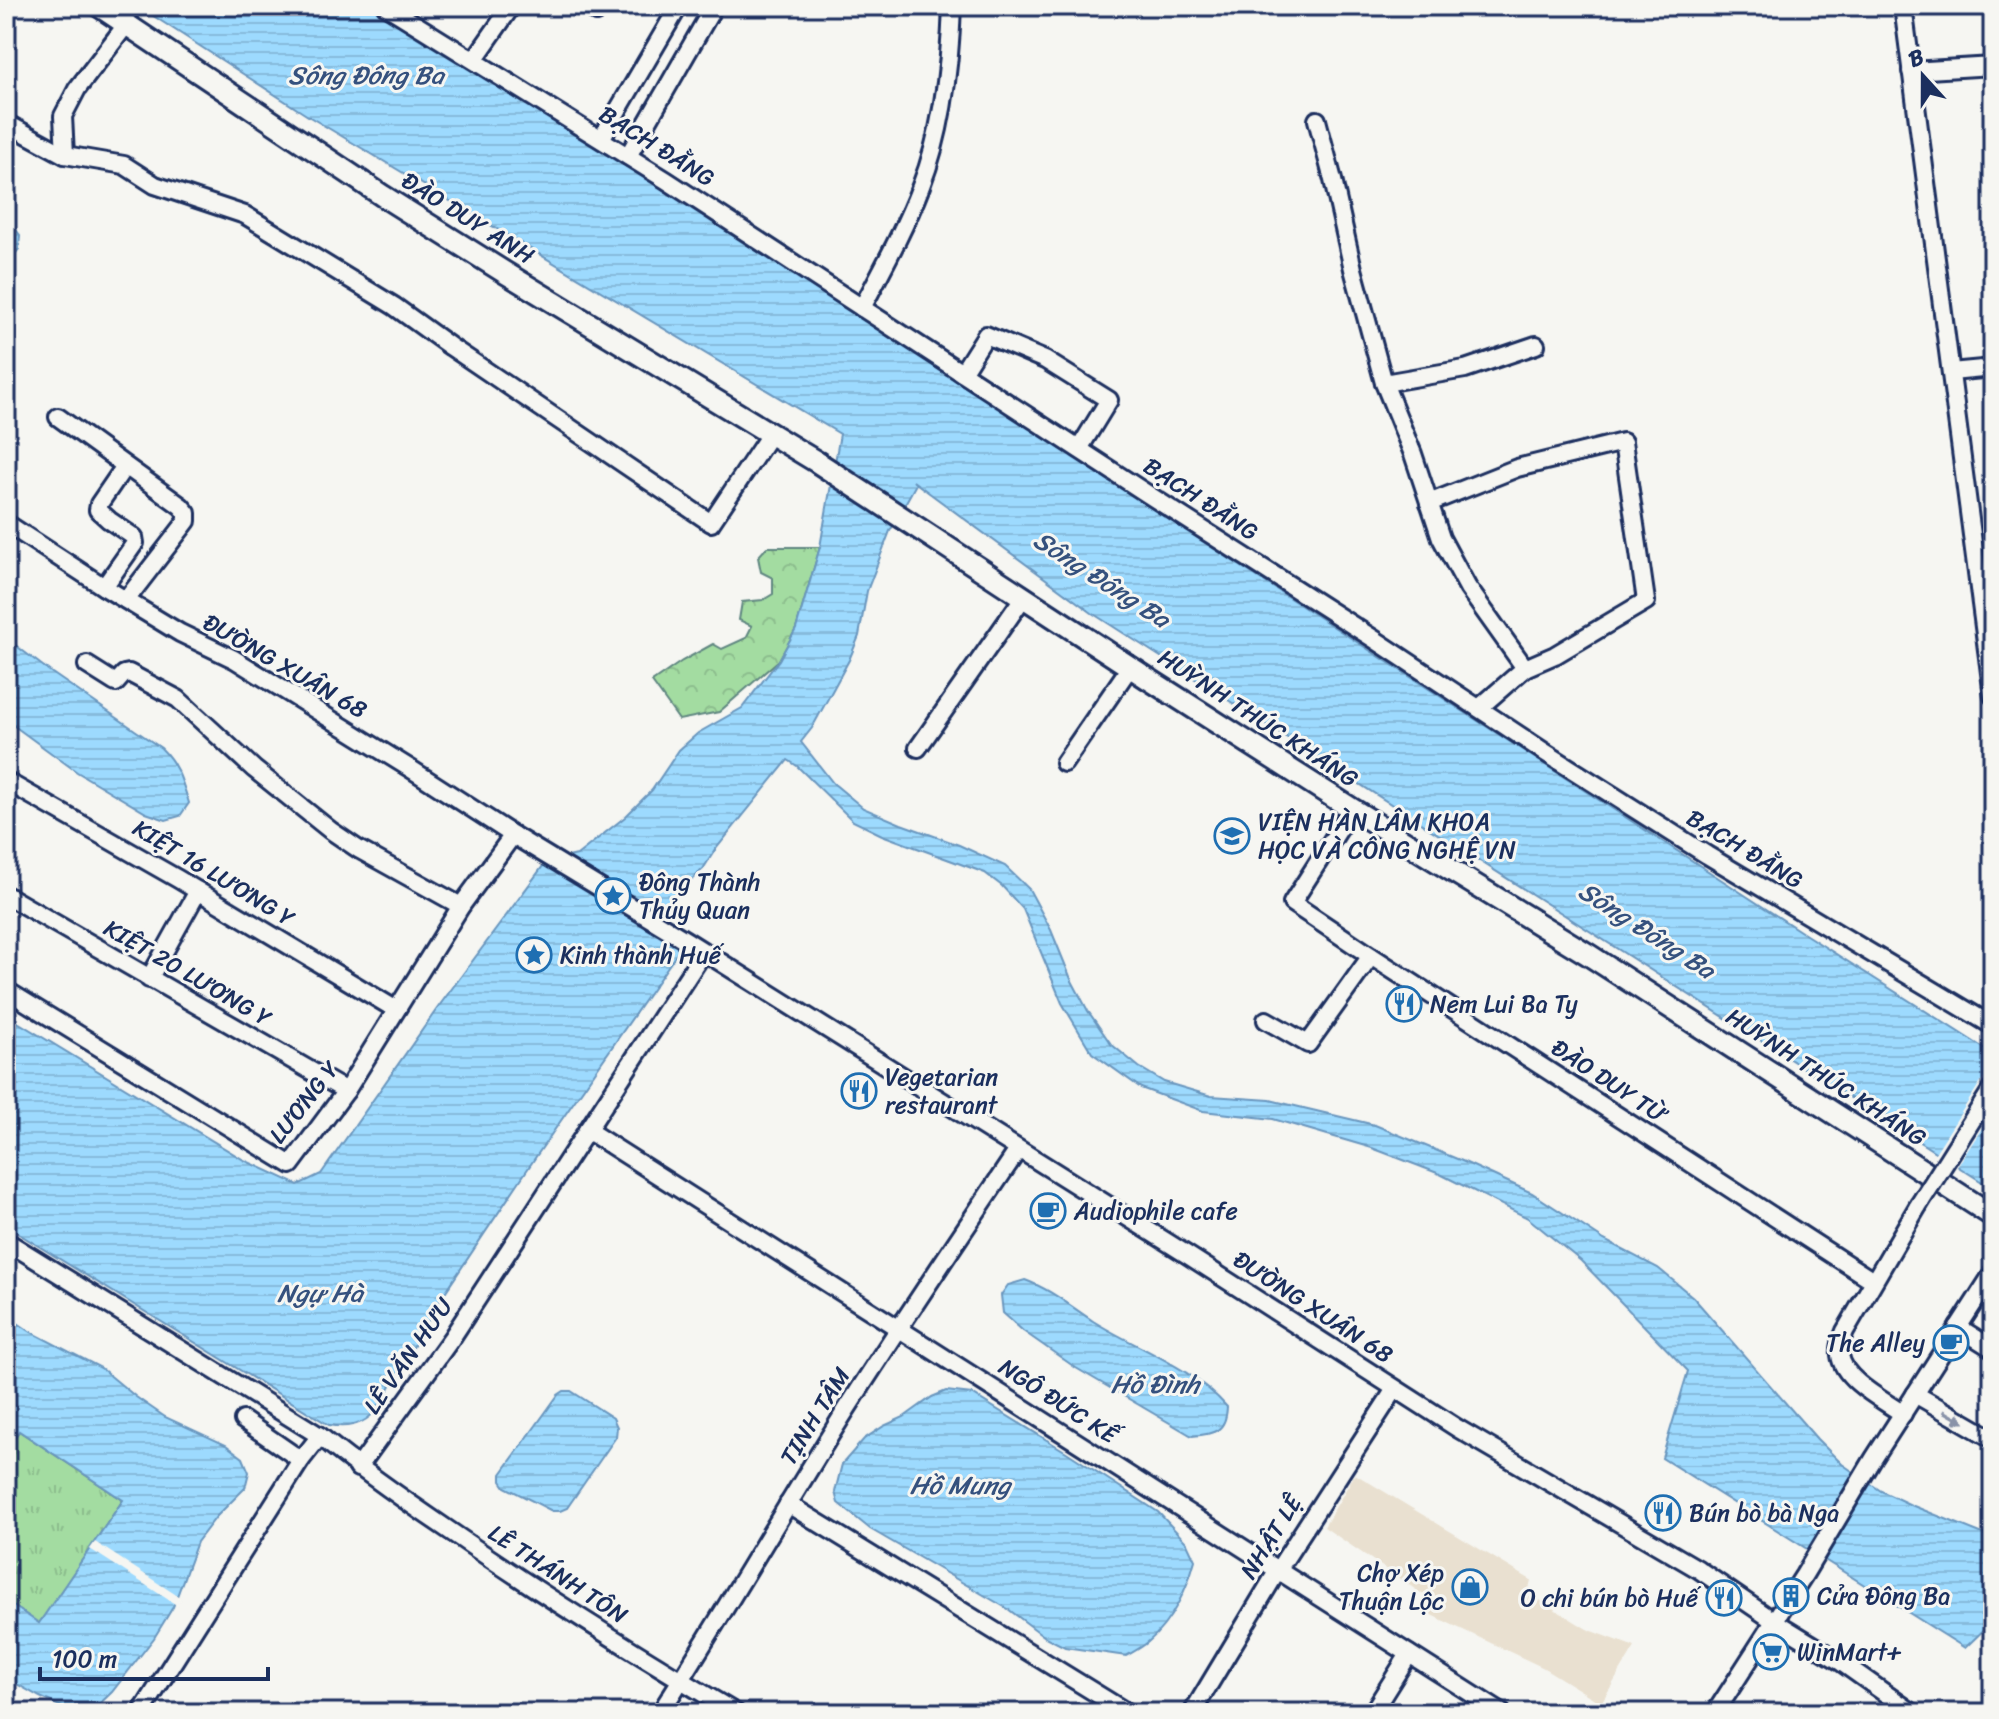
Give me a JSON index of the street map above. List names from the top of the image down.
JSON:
{
  "streets": {
    "main road": ["ĐÀO DUY ANH", "HUỲNH THÚC KHÁNG"],
    "street": [
      "BẠCH ĐẰNG",
      "ĐƯỜNG XUÂN 68",
      "KIỆT 16 LƯƠNG Y",
      "KIỆT 20 LƯƠNG Y",
      "ĐÀO DUY TỪ",
      "LƯƠNG Y",
      "LÊ VĂN HƯU",
      "NGÔ ĐỨC KẾ",
      "TỊNH TÂM",
      "NHẬT LỆ",
      "LÊ THÁNH TÔN"
    ]
  },
  "crossings": [
    ["ĐÀO DUY ANH", "HUỲNH THÚC KHÁNG"],
    ["ĐƯỜNG XUÂN 68", "LƯƠNG Y"],
    ["ĐƯỜNG XUÂN 68", "LÊ VĂN HƯU"],
    ["ĐƯỜNG XUÂN 68", "TỊNH TÂM"],
    ["ĐƯỜNG XUÂN 68", "NHẬT LỆ"],
    ["HUỲNH THÚC KHÁNG", "ĐÀO DUY TỪ"],
    ["KIỆT 16 LƯƠNG Y", "LƯƠNG Y"],
    ["KIỆT 20 LƯƠNG Y", "LƯƠNG Y"],
    ["LÊ VĂN HƯU", "NGÔ ĐỨC KẾ"],
    ["LÊ VĂN HƯU", "LÊ THÁNH TÔN"],
    ["NGÔ ĐỨC KẾ", "TỊNH TÂM"],
    ["NGÔ ĐỨC KẾ", "NHẬT LỆ"],
    ["TỊNH TÂM", "LÊ THÁNH TÔN"]
  ],
  "water": [
    "Sông Đông Ba",
    "Ngự Hà",
    "Hồ Đình",
    "Hồ Mung"
  ],
  "places": {
    "school or university": ["VIỆN HÀN LÂM KHOA HỌC VÀ CÔNG NGHỆ VN"],
    "place": ["Đông Thành Thủy Quan", "Kinh thành Huế"],
    "restaurant": [
      "Nem Lui Ba Ty",
      "Vegetarian restaurant",
      "Bún bò bà Nga",
      "O chi bún bò Huế"
    ],
    "cafe": ["Audiophile cafe", "The Alley"],
    "shop": ["Chợ Xép Thuận Lộc"],
    "building": ["Cửa Đông Ba"],
    "supermarket": ["WinMart+"]
  },
  "scale_bar": "100 m",
  "north": "top"
}
